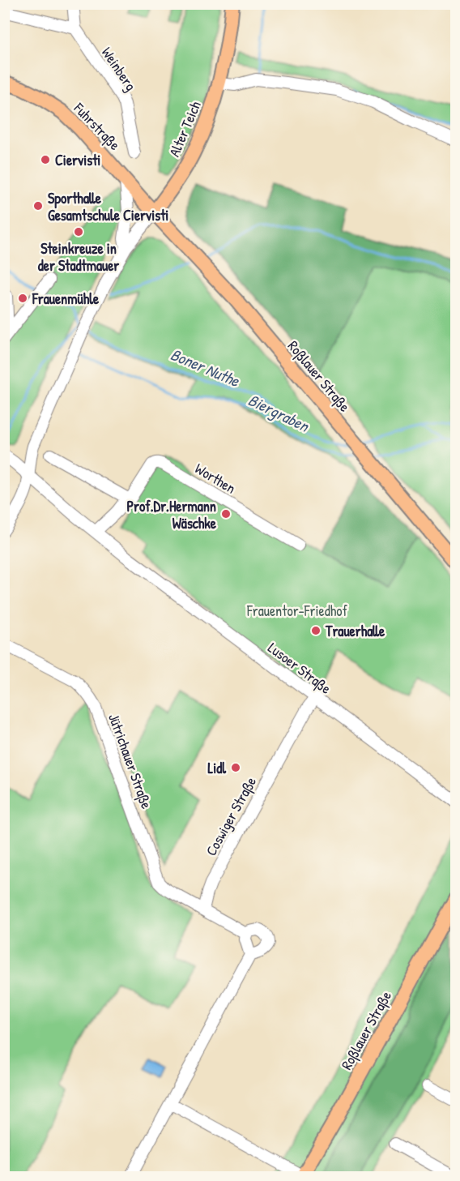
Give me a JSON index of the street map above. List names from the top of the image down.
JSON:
{
  "streets": {
    "main road": ["Fuhrstraße", "Alter Teich", "Roßlauer Straße"],
    "street": [
      "Weinberg",
      "Worthen",
      "Lusoer Straße",
      "Jütrichauer Straße",
      "Coswiger Straße"
    ]
  },
  "crossings": [
    ["Fuhrstraße", "Alter Teich"],
    ["Fuhrstraße", "Roßlauer Straße"],
    ["Alter Teich", "Roßlauer Straße"],
    ["Alter Teich", "Lusoer Straße"],
    ["Lusoer Straße", "Coswiger Straße"],
    ["Jütrichauer Straße", "Coswiger Straße"]
  ],
  "water": ["Boner Nuthe", "Biergraben"],
  "parks": ["Frauentor-Friedhof"],
  "places": [
    "Ciervisti",
    "Sporthalle Gesamtschule Ciervisti",
    "Steinkreuze in der Stadtmauer",
    "Frauenmühle",
    "Prof.Dr.Hermann Wäschke",
    "Trauerhalle",
    "Lidl"
  ]
}
